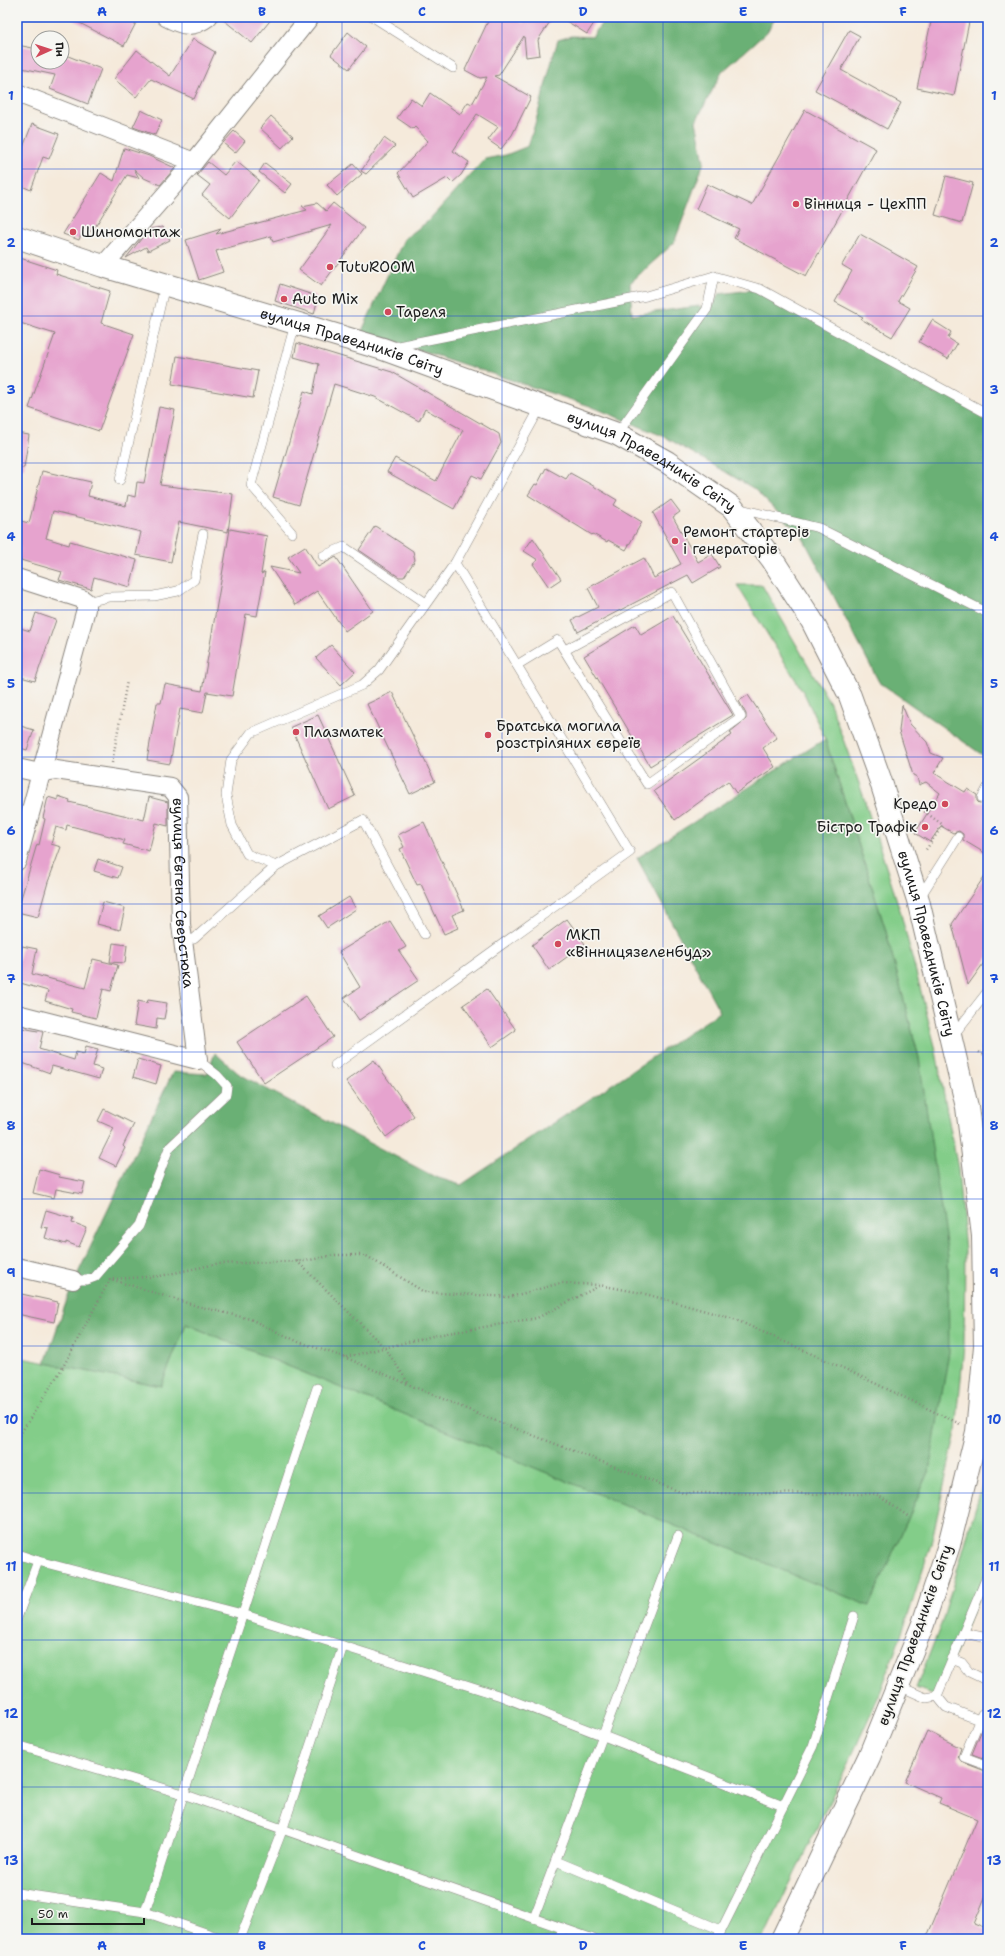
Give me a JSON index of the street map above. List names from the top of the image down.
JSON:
{
  "streets": {
    "main road": ["вулиця Праведників Світу"],
    "street": ["вулиця Євгена Сверстюка"]
  },
  "places": [
    "Вінниця - ЦехПП",
    "Шиномонтаж",
    "TutuROOM",
    "Auto Mix",
    "Тареля",
    "Ремонт стартерів і генераторів",
    "Плазматек",
    "Братська могила розстріляних євреїв",
    "Кредо",
    "Бістро Трафік",
    "МКП «Вінницязеленбуд»"
  ],
  "scale_bar": "50 m",
  "north": "right",
  "grid": {
    "columns": [
      "A",
      "B",
      "C",
      "D",
      "E",
      "F"
    ],
    "rows": [
      "1",
      "2",
      "3",
      "4",
      "5",
      "6",
      "7",
      "8",
      "9",
      "10",
      "11",
      "12",
      "13"
    ]
  }
}
